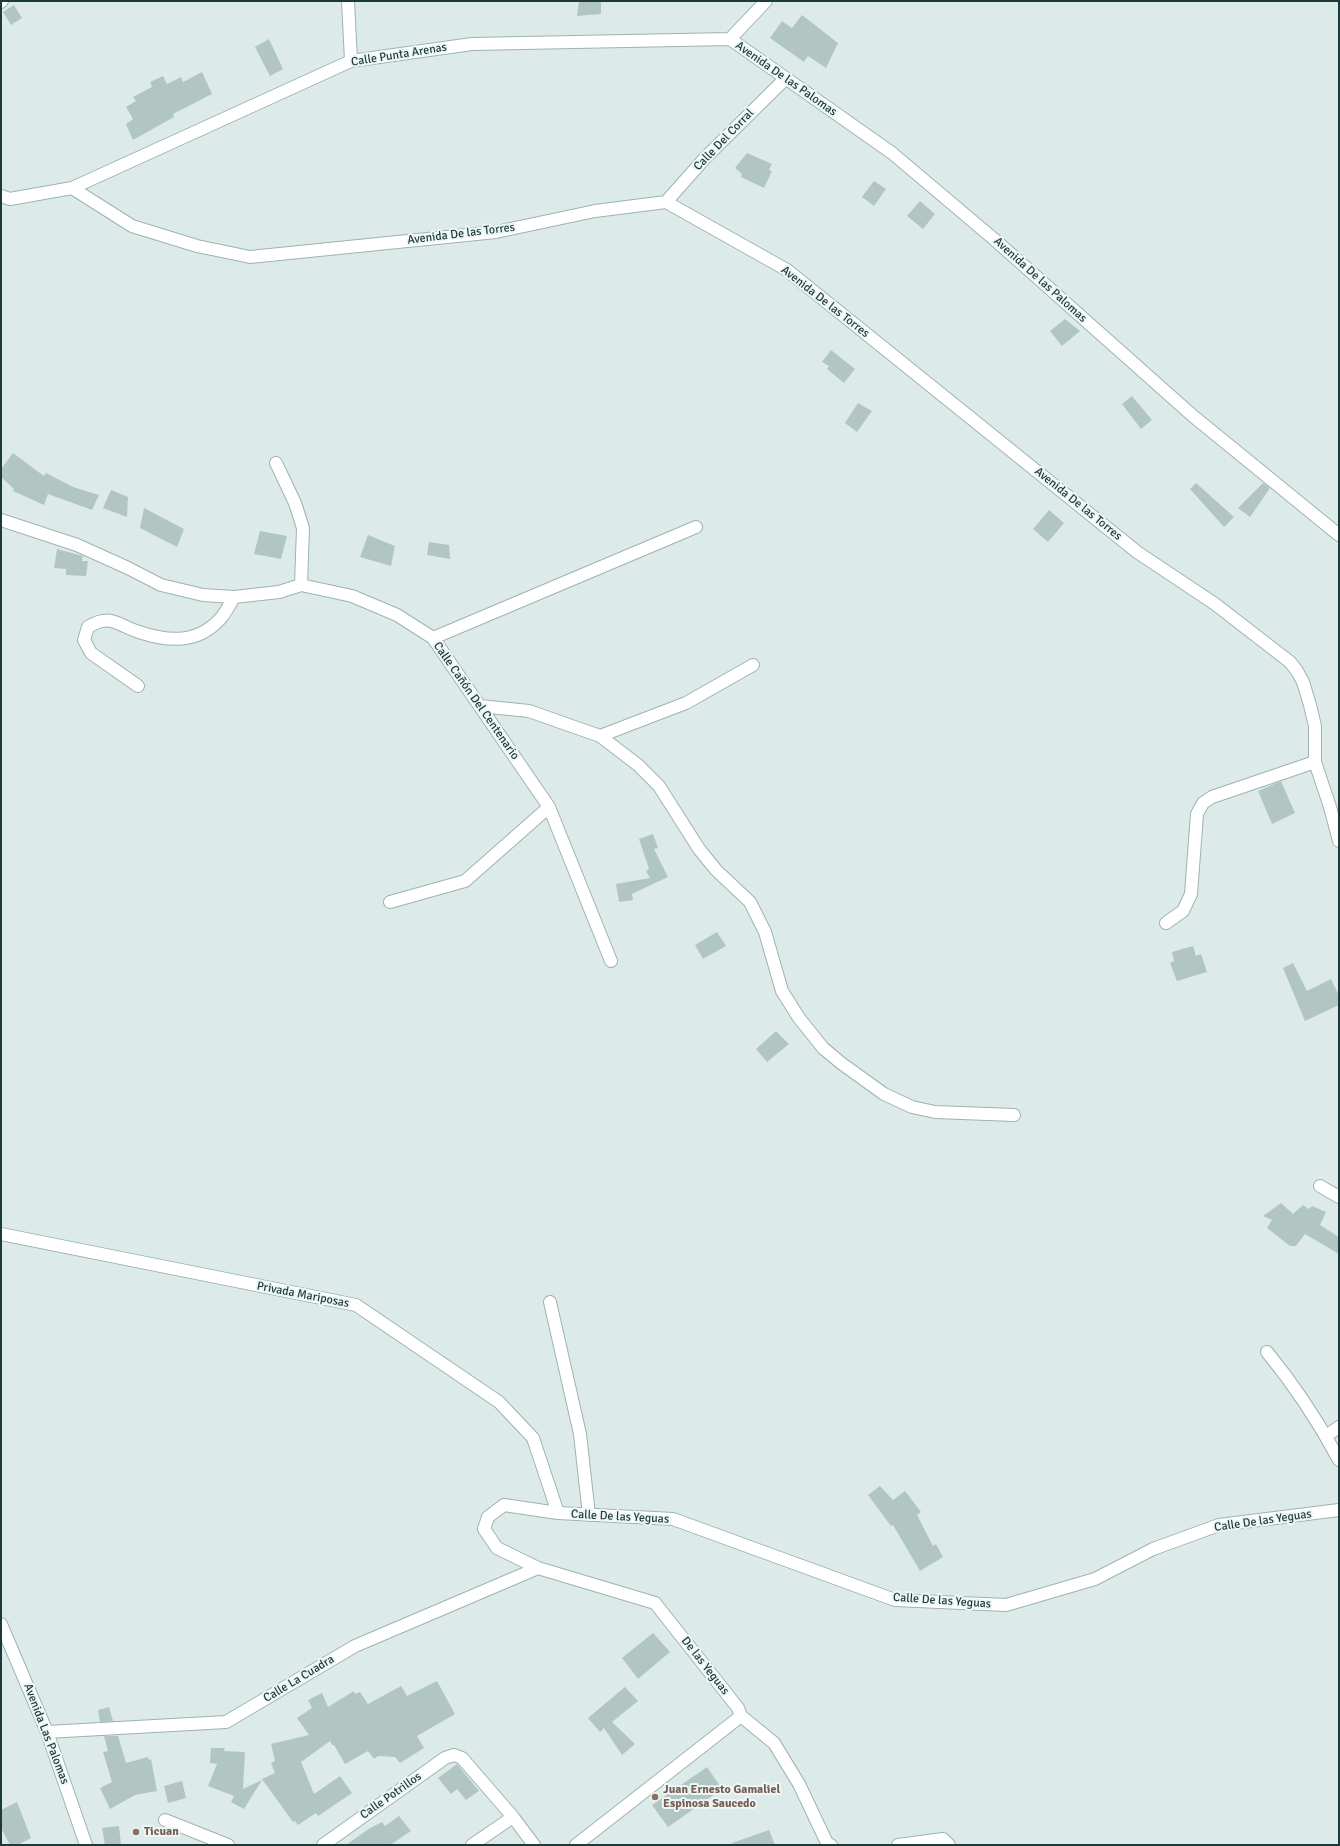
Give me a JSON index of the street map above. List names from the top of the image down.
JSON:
{
  "streets": {
    "street": [
      "Calle Punta Arenas",
      "Avenida De las Palomas",
      "Calle Del Corral",
      "Avenida De las Torres",
      "Calle Cañón Del Centenario",
      "Privada Mariposas",
      "Calle De las Yeguas",
      "De las Yeguas",
      "Calle La Cuadra",
      "Avenida Las Palomas",
      "Calle Potrillos"
    ]
  },
  "crossings": [
    ["Calle Punta Arenas", "Avenida De las Palomas"],
    ["Calle Punta Arenas", "Avenida De las Torres"],
    ["Avenida De las Palomas", "Calle Del Corral"],
    ["Calle Del Corral", "Avenida De las Torres"],
    ["Privada Mariposas", "Calle De las Yeguas"],
    ["Calle De las Yeguas", "De las Yeguas"],
    ["De las Yeguas", "Calle La Cuadra"],
    ["Calle La Cuadra", "Avenida Las Palomas"]
  ],
  "places": ["Juan Ernesto Gamaliel Espinosa Saucedo", "Ticuan"]
}
